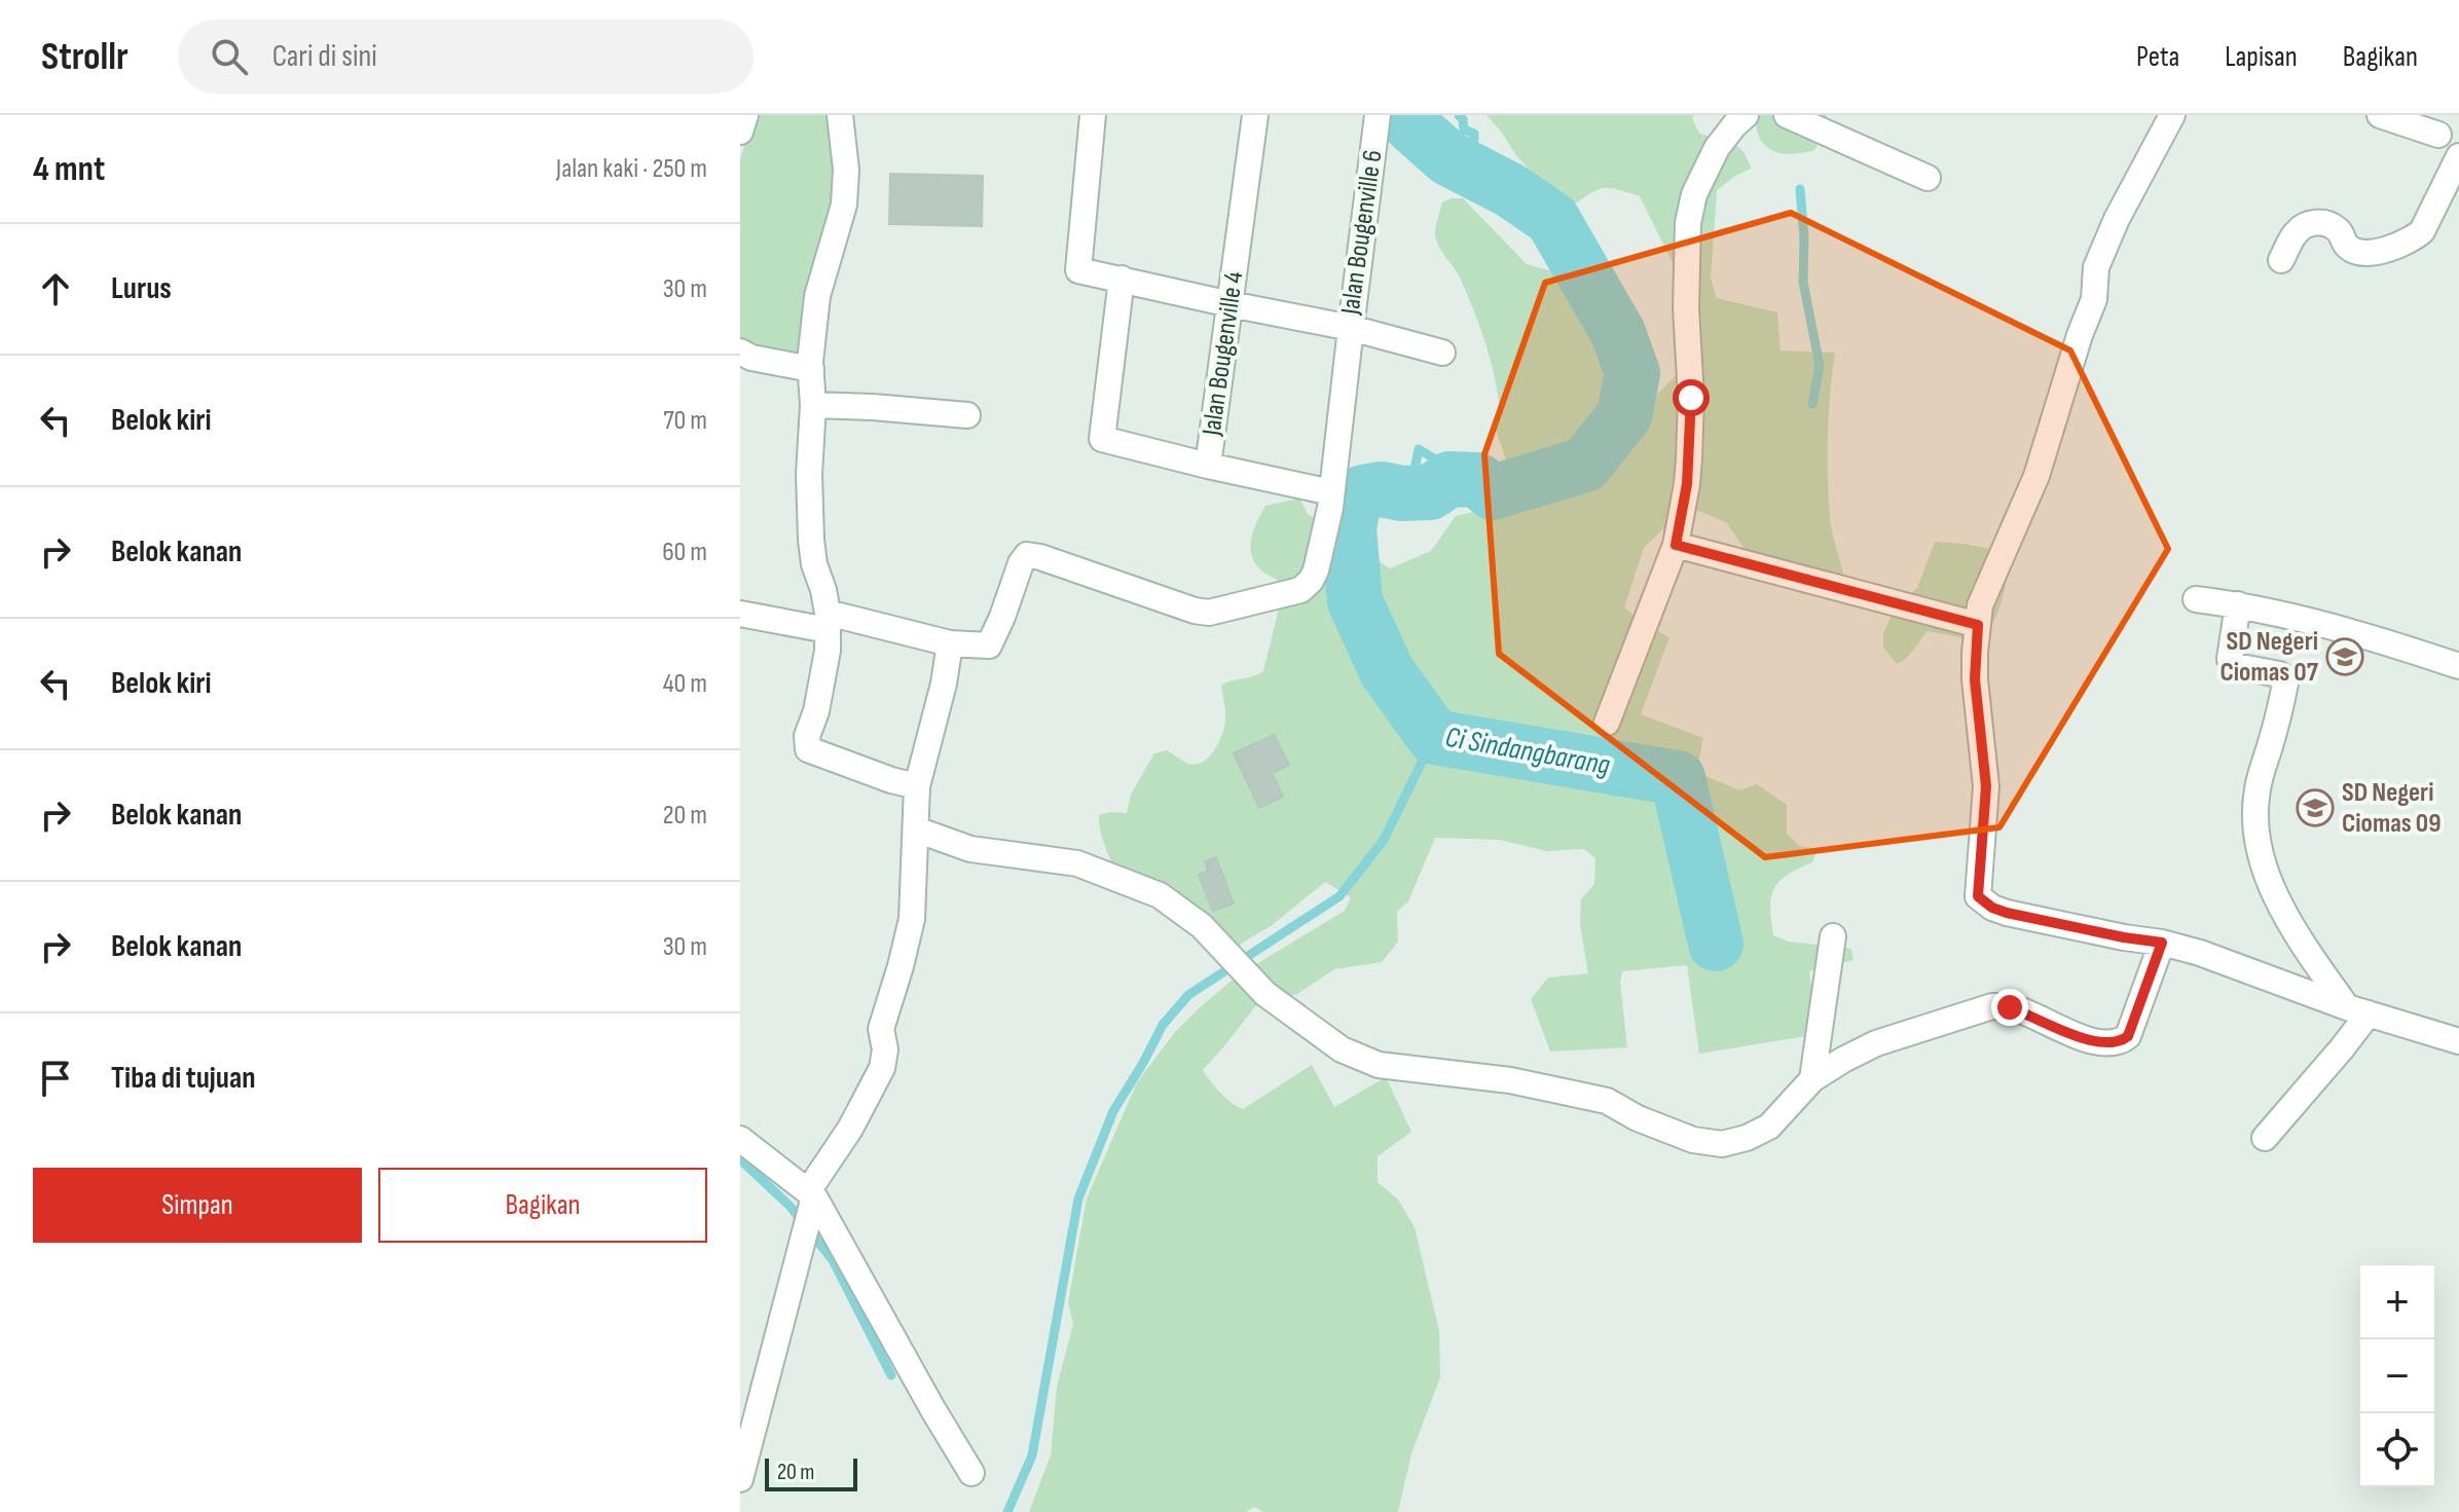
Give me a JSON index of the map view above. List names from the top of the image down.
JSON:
{
  "streets": {
    "street": ["Jalan Bougenville 6", "Jalan Bougenville 4"]
  },
  "crossings": [
    ["Jalan Bougenville 6", "Jalan Bougenville 4"]
  ],
  "water": ["Ci Sindangbarang"],
  "places": {
    "school or university": ["SD Negeri Ciomas 07", "SD Negeri Ciomas 09"]
  },
  "scale_bar": "20 m",
  "page": {
    "header": "Strollr",
    "search": "Cari di sini",
    "nav": ["Peta", "Lapisan", "Bagikan"],
    "heading": ["4 mnt", "Jalan kaki · 250 m"],
    "list": [
      ["Lurus", "30 m"],
      ["Belok kiri", "70 m"],
      ["Belok kanan", "60 m"],
      ["Belok kiri", "40 m"],
      ["Belok kanan", "20 m"],
      ["Belok kanan", "30 m"],
      "Tiba di tujuan"
    ],
    "buttons": ["Simpan", "Bagikan"],
    "map_buttons": ["+", "−"],
    "scale": "20 m"
  }
}
